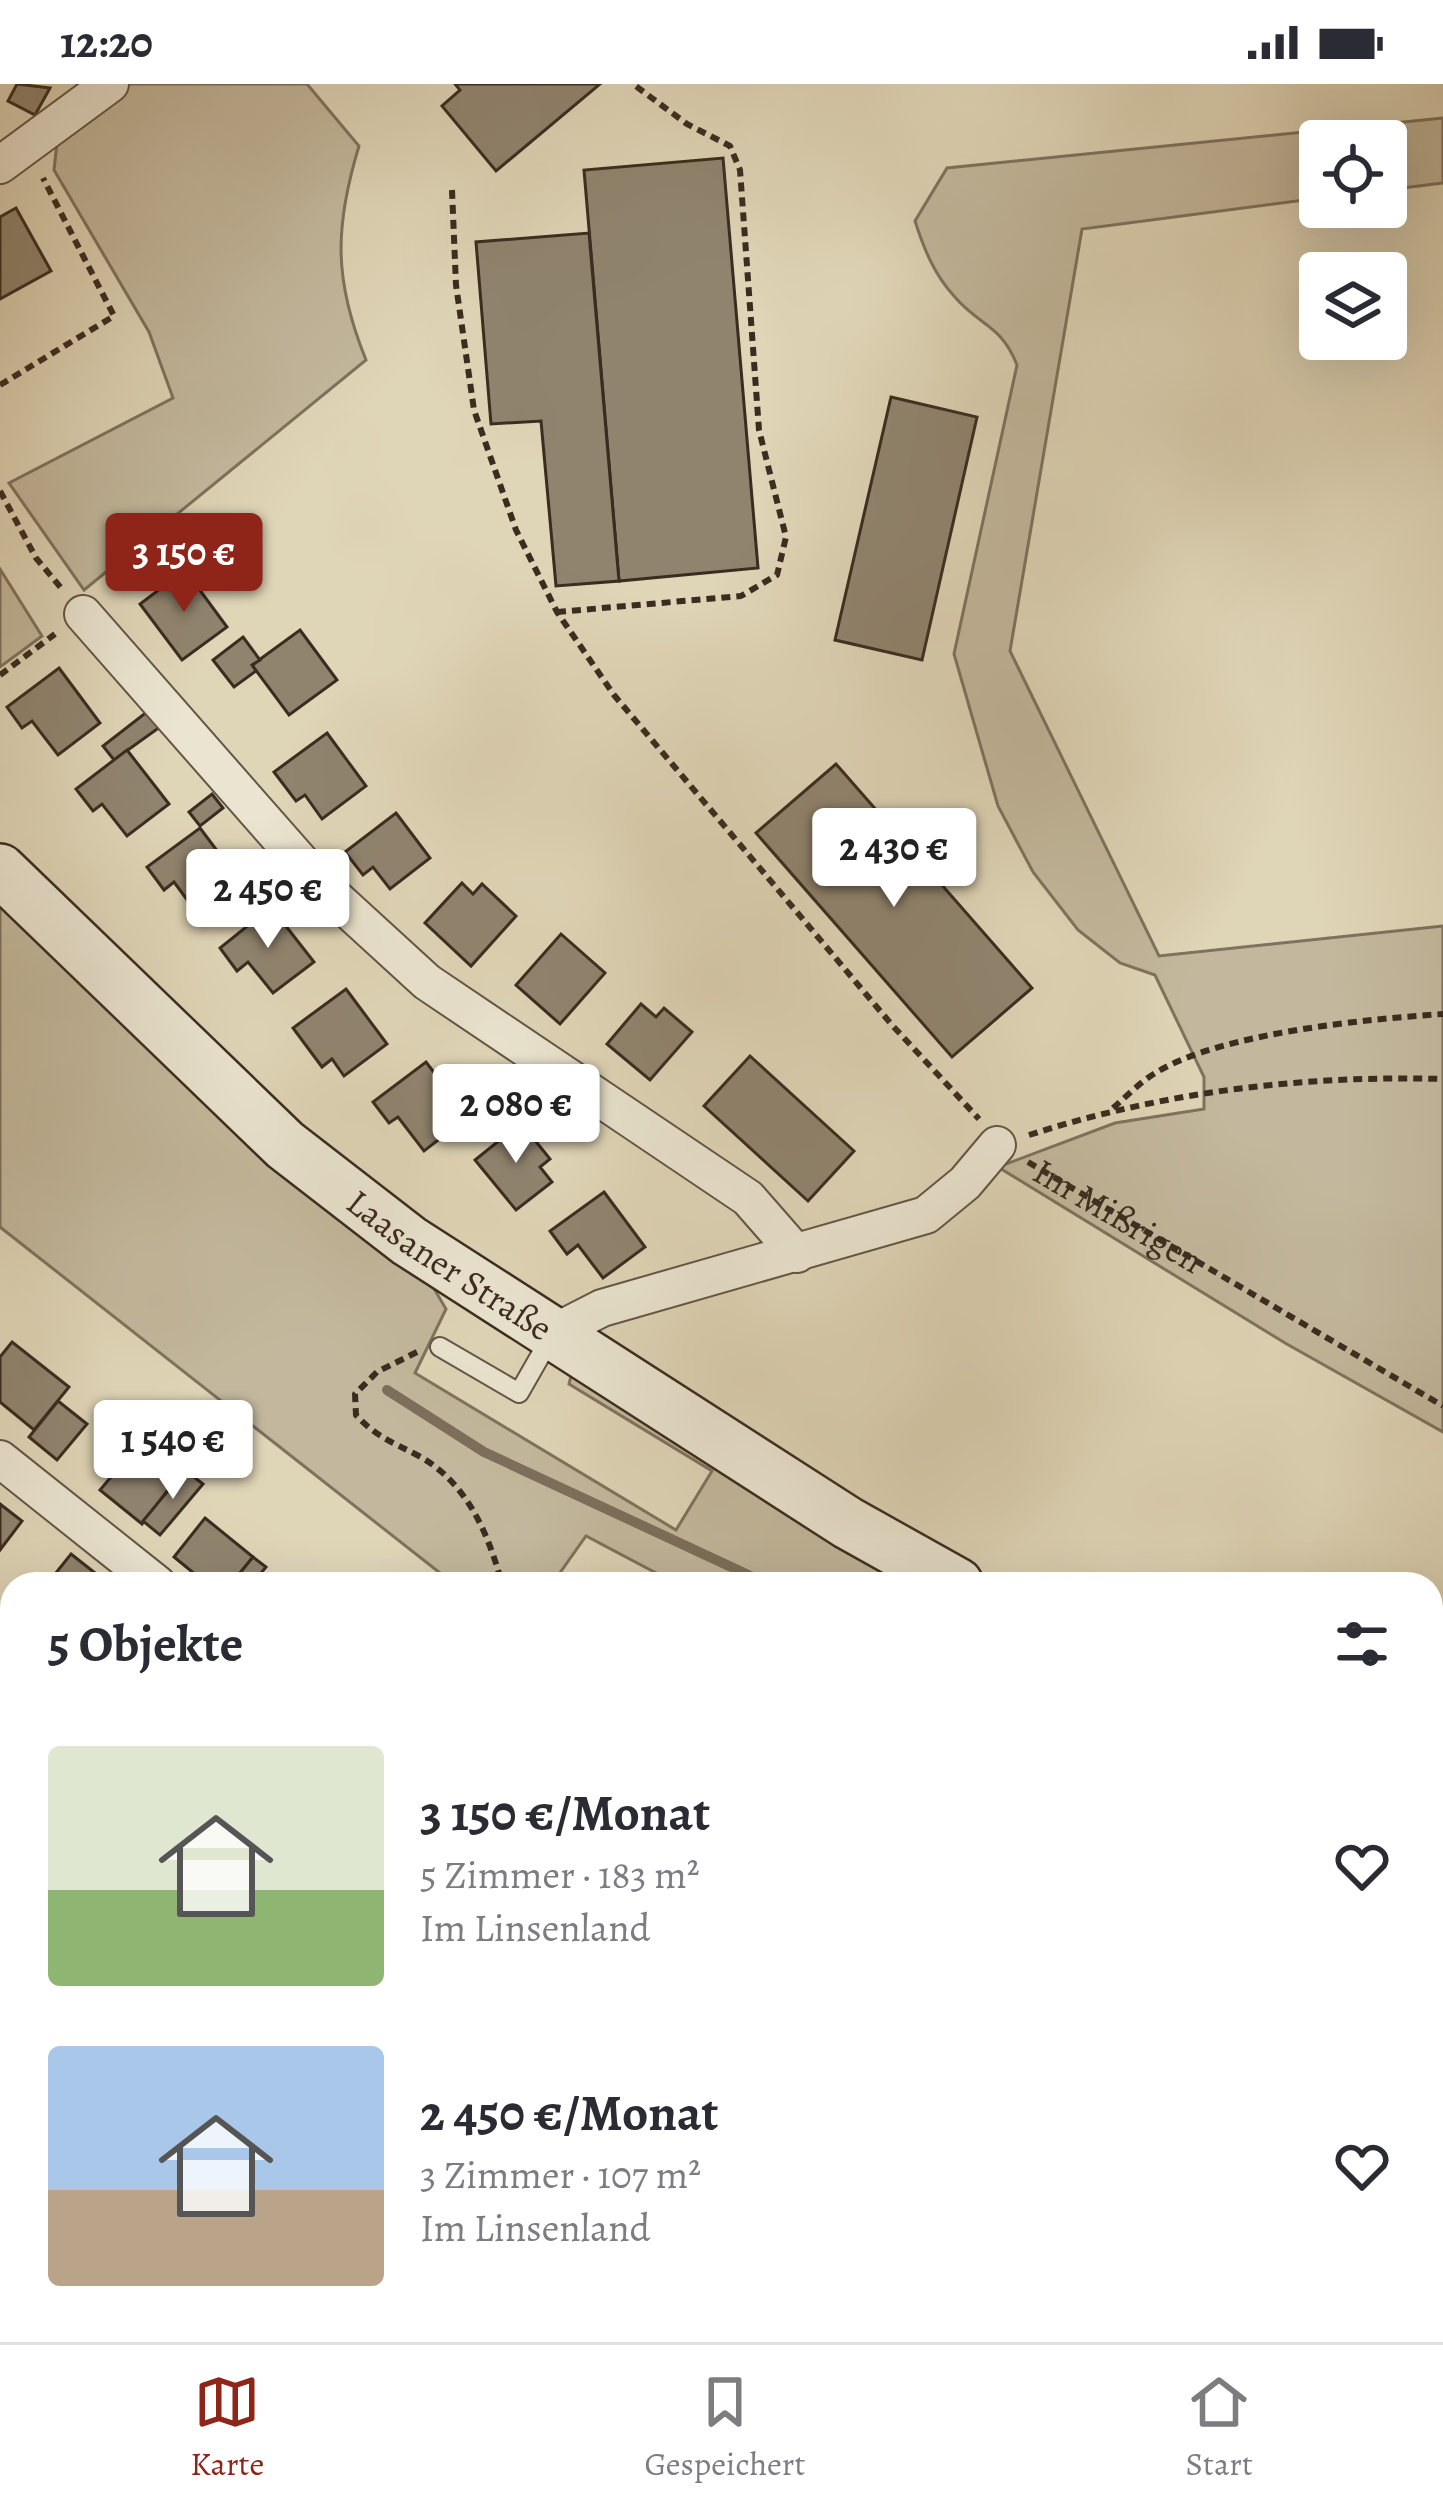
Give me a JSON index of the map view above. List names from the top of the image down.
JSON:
{
  "streets": {
    "street": ["Im Mißrigen", "Laasaner Straße"]
  },
  "crossings": [
    ["Im Mißrigen", "Laasaner Straße"]
  ],
  "page": {
    "status": "12:20",
    "price": [
      "3 150 €",
      "2 430 €",
      "2 450 €",
      "2 080 €",
      "1 540 €"
    ],
    "heading": "5 Objekte",
    "list": [
      {
        "name": "3 150 €/Monat",
        "note": "5 Zimmer · 183 m² · Im Linsenland"
      },
      {
        "name": "2 450 €/Monat",
        "note": "3 Zimmer · 107 m² · Im Linsenland"
      }
    ],
    "tabs": ["Karte", "Gespeichert", "Start"]
  }
}
